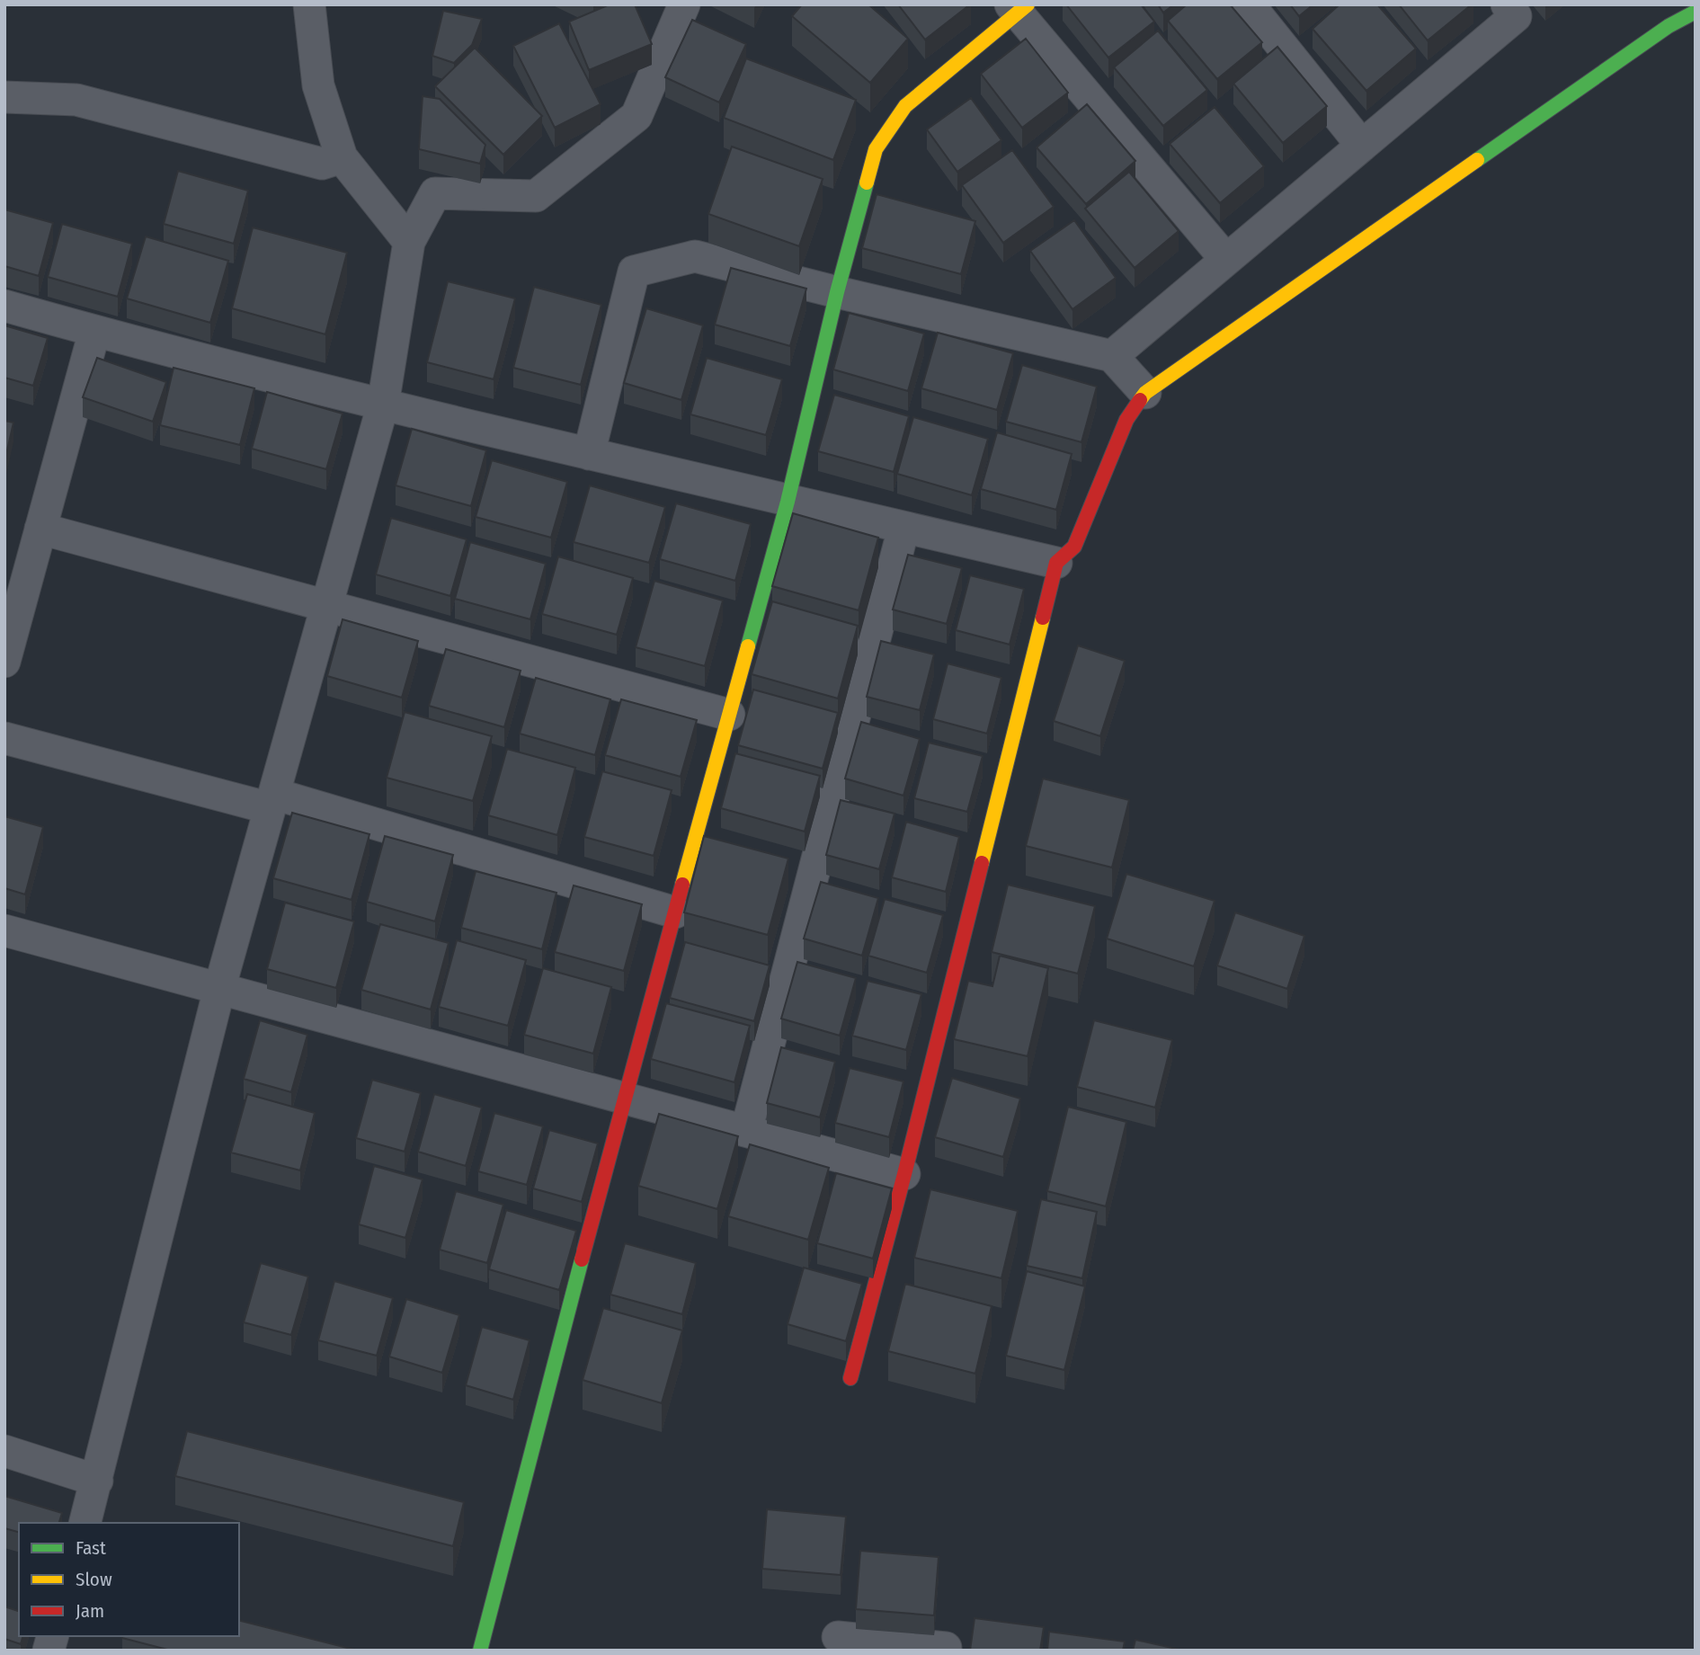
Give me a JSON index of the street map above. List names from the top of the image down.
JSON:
{
  "legend": ["Fast", "Slow", "Jam"]
}
